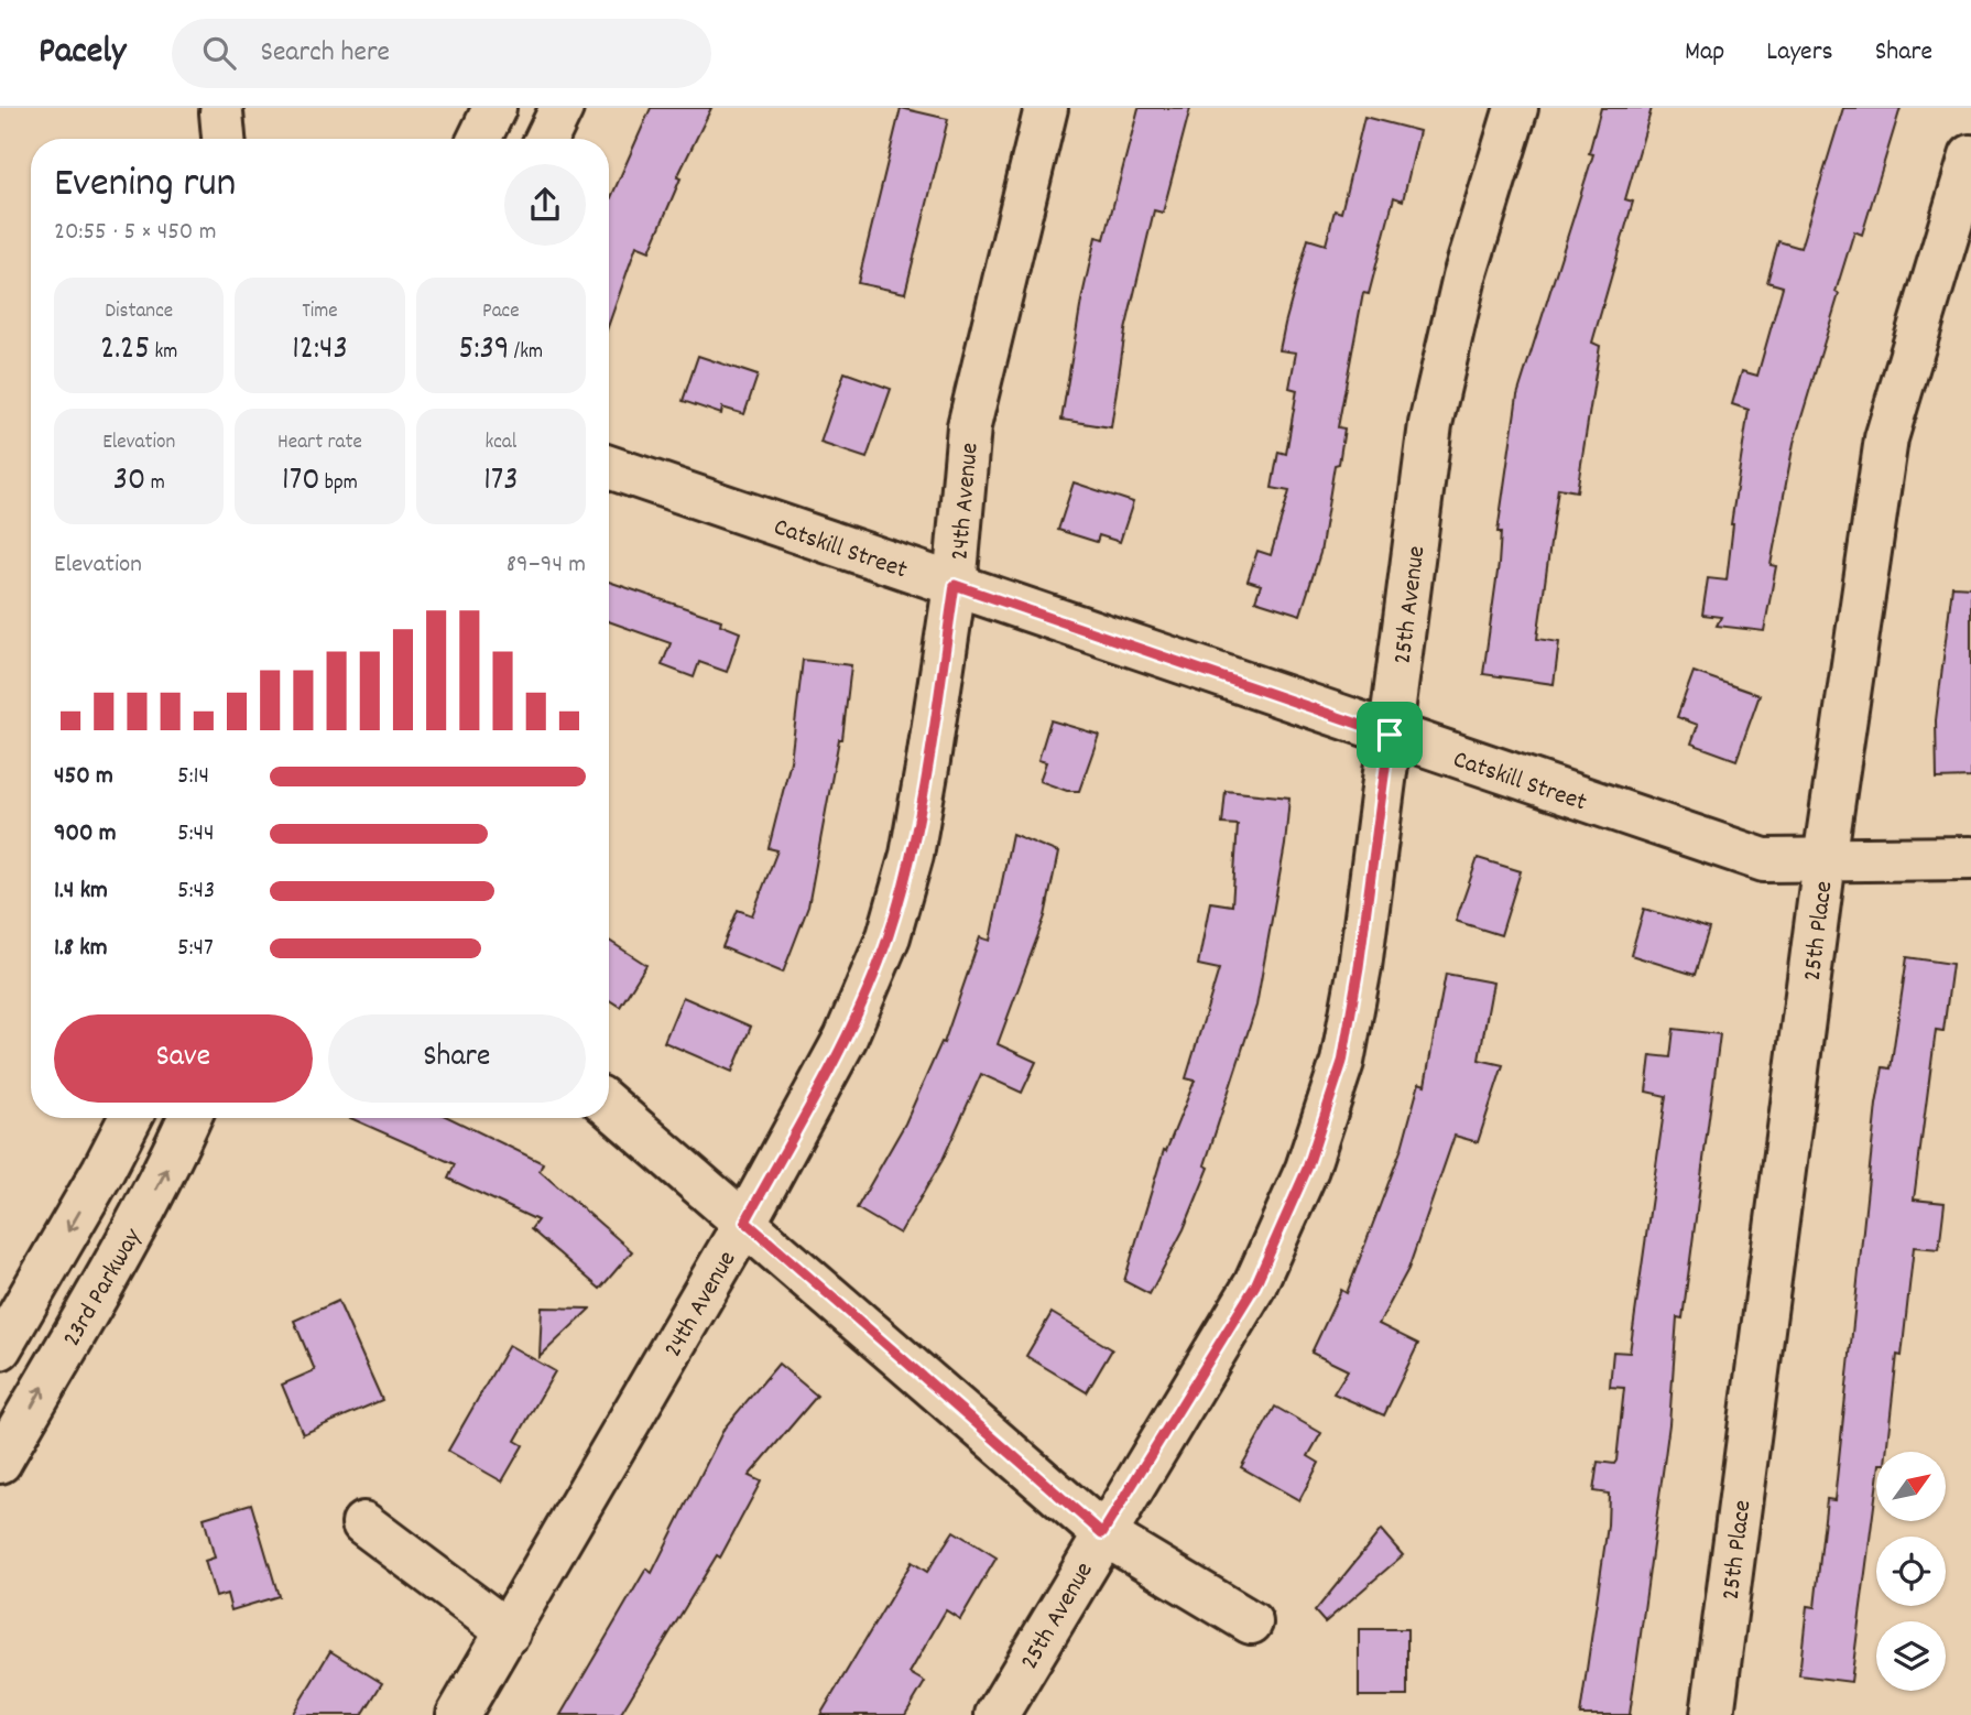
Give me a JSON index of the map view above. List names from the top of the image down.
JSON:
{
  "streets": {
    "street": [
      "24th Avenue",
      "Catskill Street",
      "25th Avenue",
      "25th Place",
      "23rd Parkway"
    ]
  },
  "crossings": [
    ["24th Avenue", "Catskill Street"],
    ["Catskill Street", "25th Avenue"],
    ["Catskill Street", "25th Place"]
  ],
  "north": "top right",
  "page": {
    "header": "Pacely",
    "search": "Search here",
    "nav": ["Map", "Layers", "Share"],
    "heading": ["Evening run", "20:55 · 5 × 450 m"],
    "stats": [
      ["Distance", "2.25 km"],
      ["Time", "12:43"],
      ["Pace", "5:39 /km"],
      ["Elevation", "30 m"],
      ["Heart rate", "170 bpm"],
      ["kcal", "173"]
    ],
    "chart": ["Elevation", "89–94 m"],
    "list": [
      {
        "name": "450 m",
        "note": "5:14"
      },
      {
        "name": "900 m",
        "note": "5:44"
      },
      {
        "name": "1.4 km",
        "note": "5:43"
      },
      {
        "name": "1.8 km",
        "note": "5:47"
      }
    ],
    "buttons": ["Save", "Share"]
  }
}
